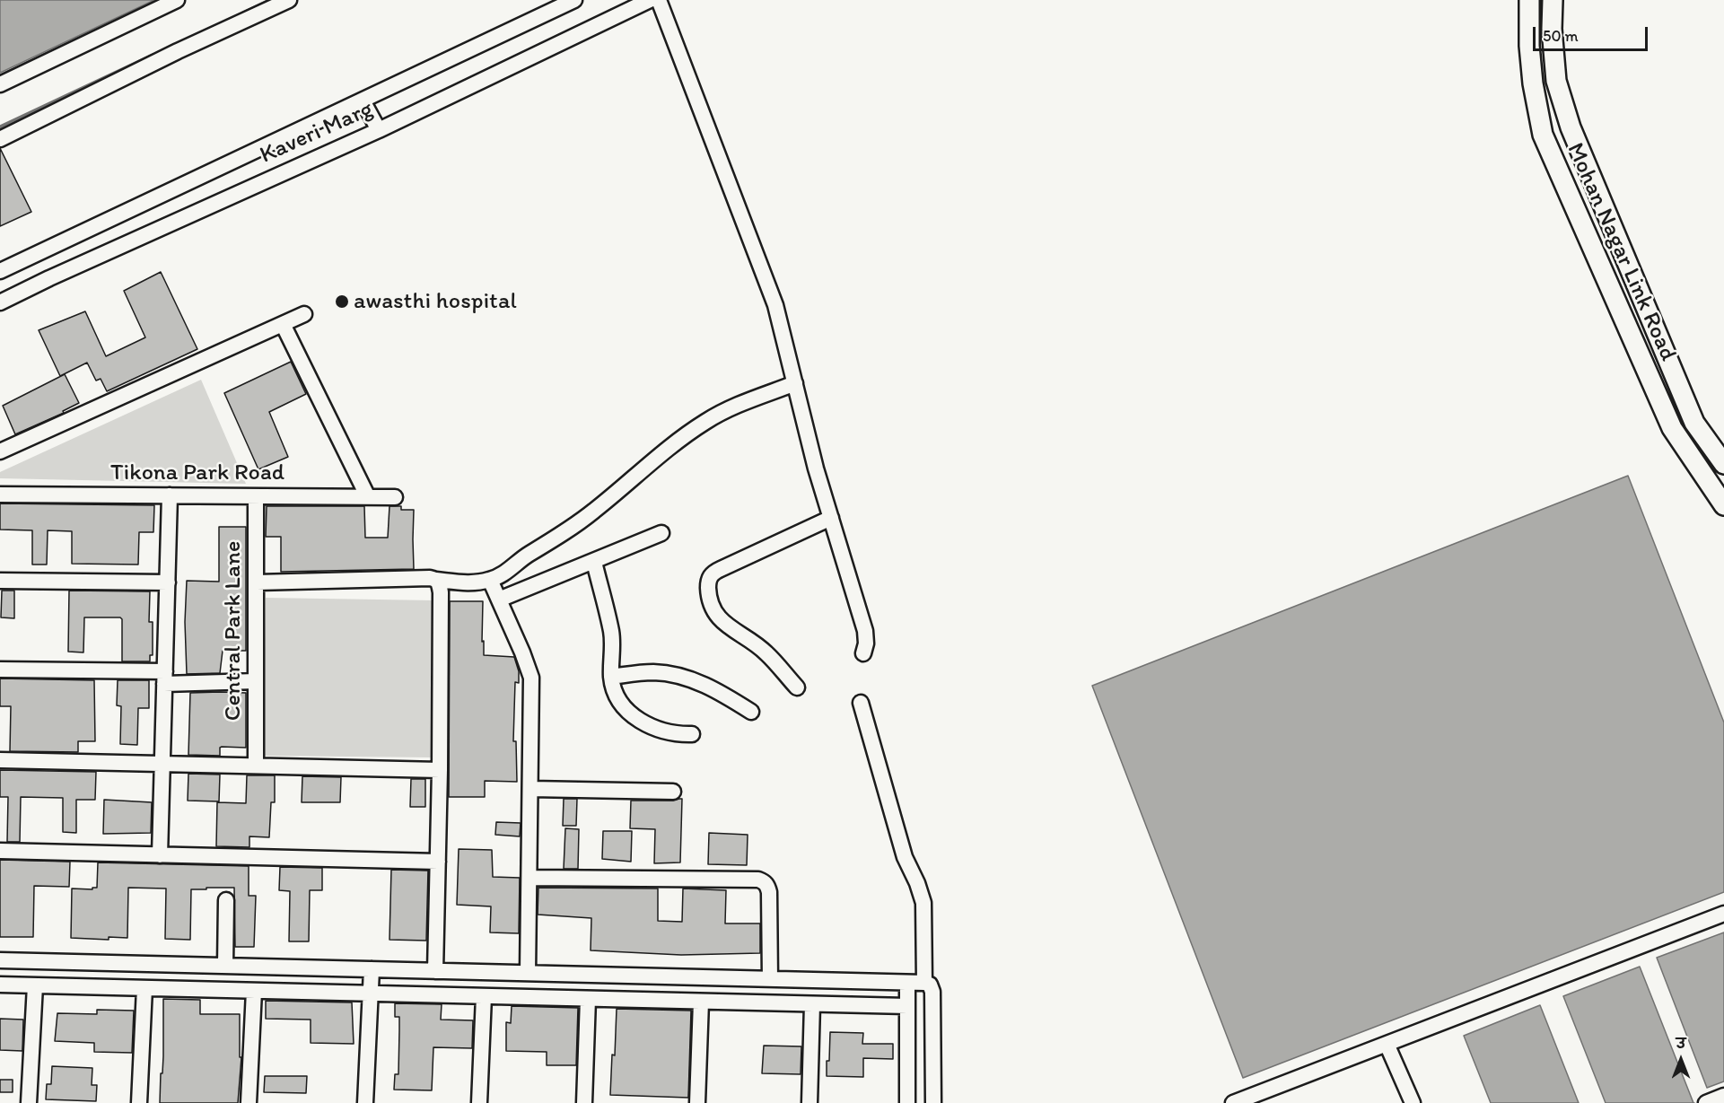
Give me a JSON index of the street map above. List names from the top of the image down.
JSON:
{
  "streets": {
    "main road": ["Mohan Nagar Link Road"],
    "street": ["Kaveri Marg", "Tikona Park Road", "Central Park Lane"]
  },
  "crossings": [
    ["Tikona Park Road", "Central Park Lane"]
  ],
  "places": ["awasthi hospital"],
  "scale_bar": "50 m",
  "north": "top"
}
